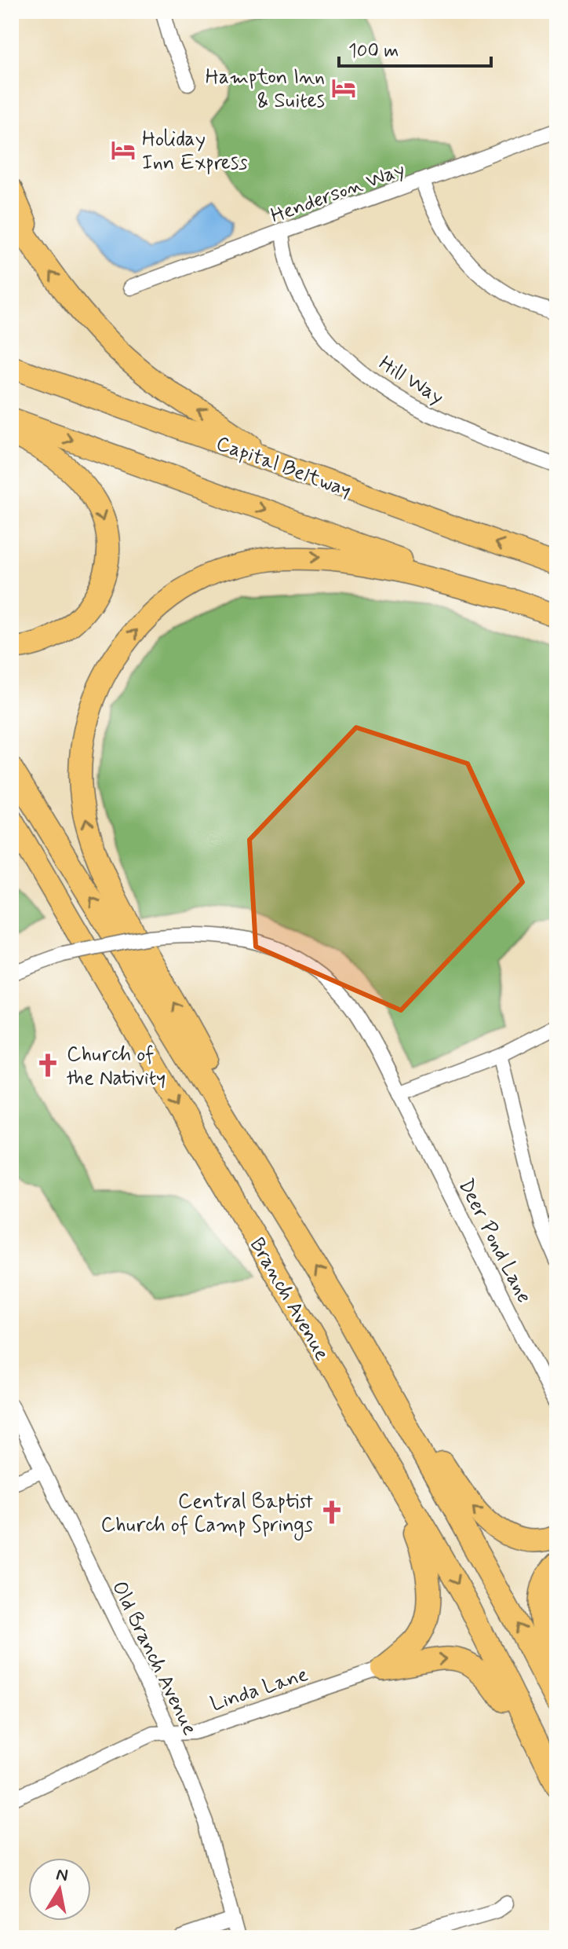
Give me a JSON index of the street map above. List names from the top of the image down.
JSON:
{
  "streets": {
    "highway": ["Capital Beltway", "Branch Avenue"],
    "street": [
      "Henderson Way",
      "Hill Way",
      "Deer Pond Lane",
      "Old Branch Avenue",
      "Linda Lane"
    ]
  },
  "crossings": [
    ["Henderson Way", "Hill Way"],
    ["Old Branch Avenue", "Linda Lane"]
  ],
  "places": {
    "hotel": ["Hampton Inn & Suites", "Holiday Inn Express"],
    "church": ["Church of the Nativity", "Central Baptist Church of Camp Springs"]
  },
  "scale_bar": "100 m",
  "north": "top"
}
